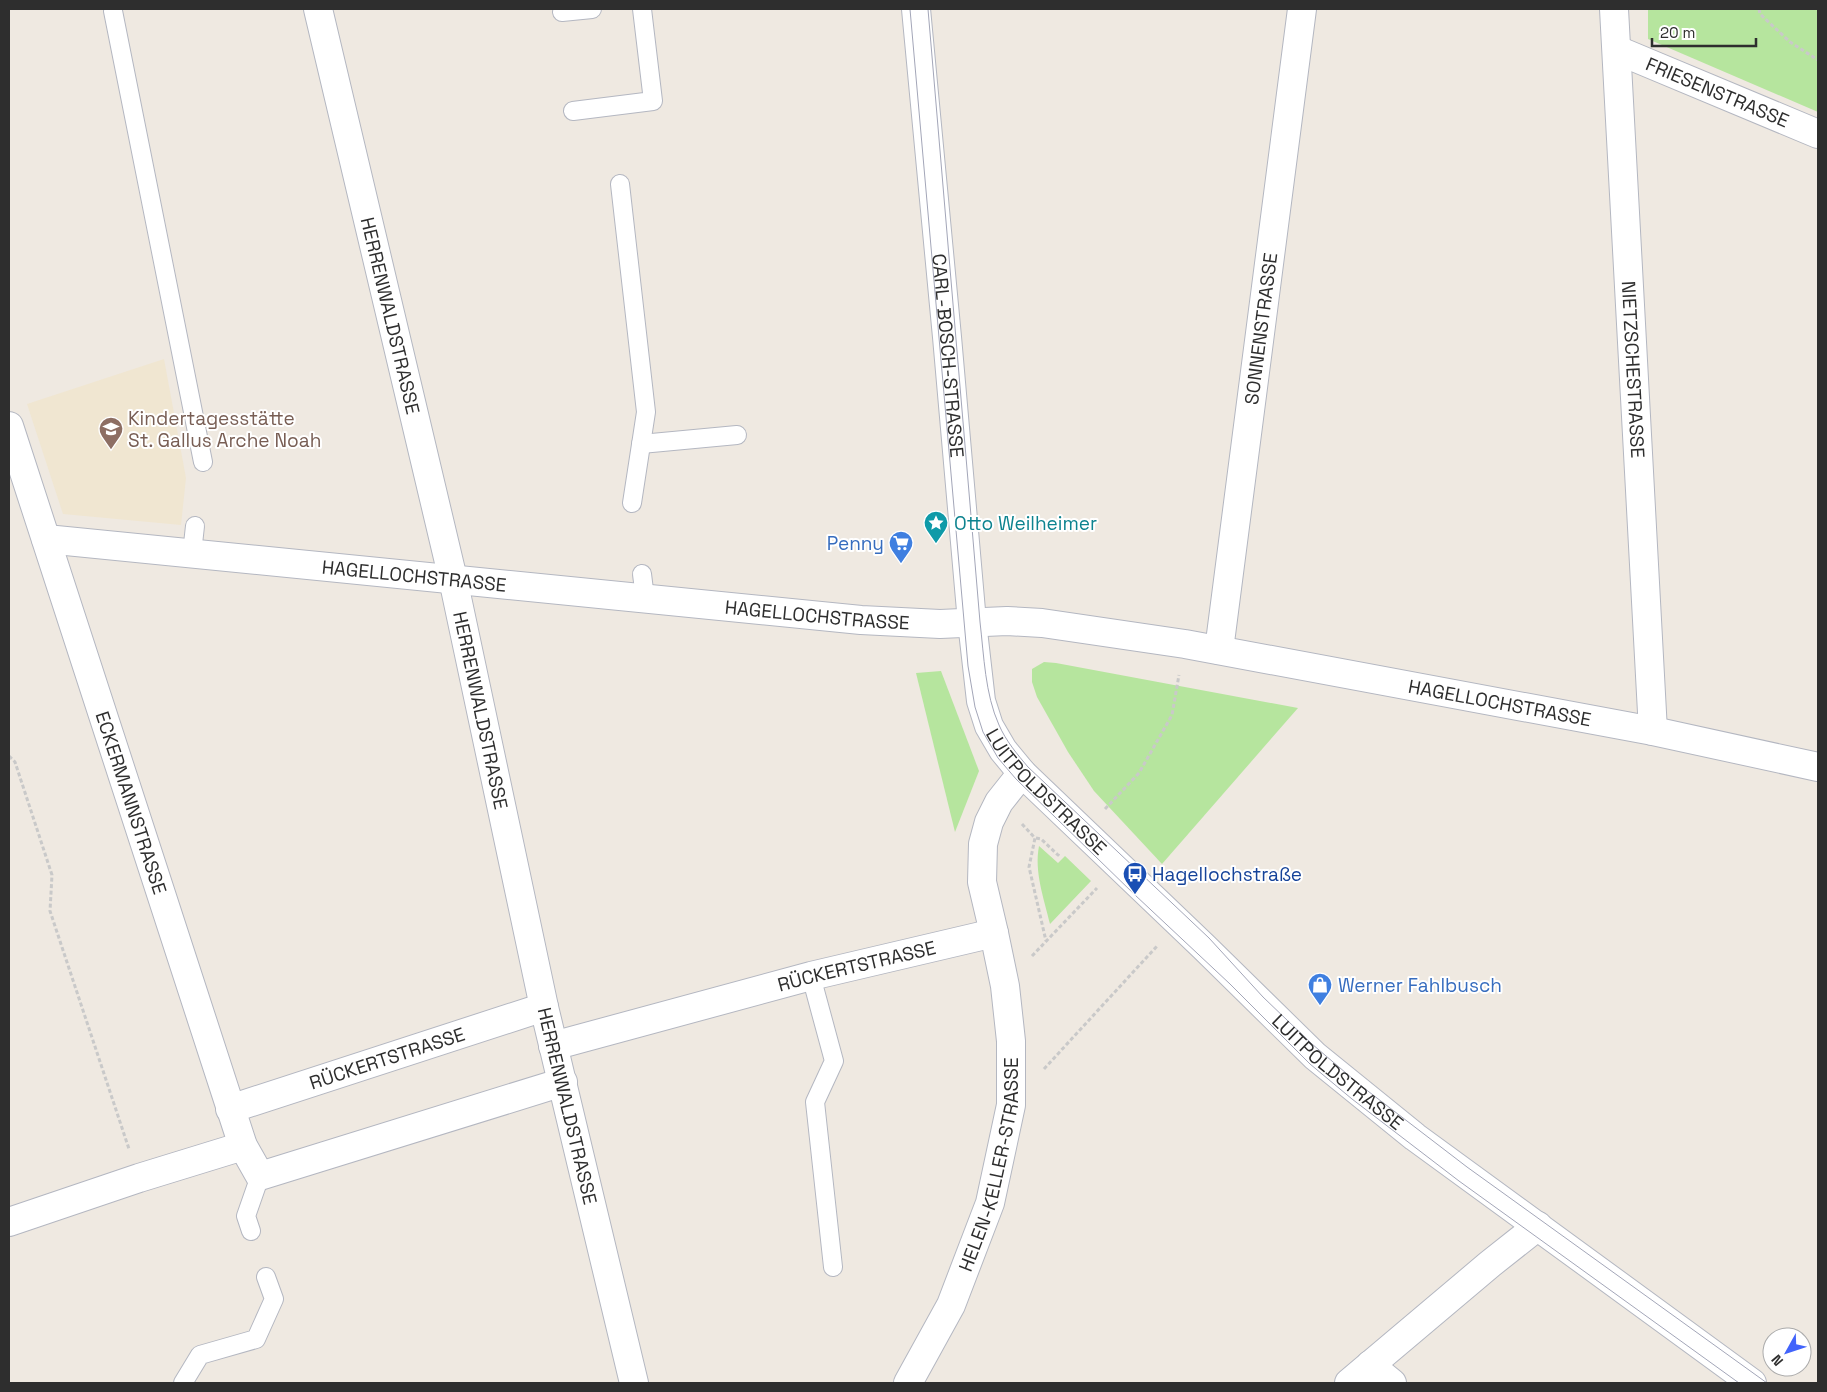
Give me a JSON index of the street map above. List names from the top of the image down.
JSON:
{
  "streets": {
    "street": [
      "FRIESENSTRASSE",
      "HERRENWALDSTRASSE",
      "SONNENSTRASSE",
      "CARL-BOSCH-STRASSE",
      "NIETZSCHESTRASSE",
      "HAGELLOCHSTRASSE",
      "LUITPOLDSTRASSE",
      "ECKERMANNSTRASSE",
      "RÜCKERTSTRASSE",
      "HELEN-KELLER-STRASSE"
    ]
  },
  "crossings": [
    ["FRIESENSTRASSE", "NIETZSCHESTRASSE"],
    ["HERRENWALDSTRASSE", "HAGELLOCHSTRASSE"],
    ["HERRENWALDSTRASSE", "RÜCKERTSTRASSE"],
    ["SONNENSTRASSE", "HAGELLOCHSTRASSE"],
    ["CARL-BOSCH-STRASSE", "HAGELLOCHSTRASSE"],
    ["CARL-BOSCH-STRASSE", "LUITPOLDSTRASSE"],
    ["NIETZSCHESTRASSE", "HAGELLOCHSTRASSE"],
    ["HAGELLOCHSTRASSE", "ECKERMANNSTRASSE"],
    ["ECKERMANNSTRASSE", "RÜCKERTSTRASSE"],
    ["RÜCKERTSTRASSE", "HELEN-KELLER-STRASSE"]
  ],
  "places": {
    "school or university": ["Kindertagesstätte St. Gallus Arche Noah"],
    "place": ["Otto Weilheimer"],
    "supermarket": ["Penny"],
    "bus stop": ["Hagellochstraße"],
    "shop": ["Werner Fahlbusch"]
  },
  "scale_bar": "20 m",
  "north": "bottom left"
}
